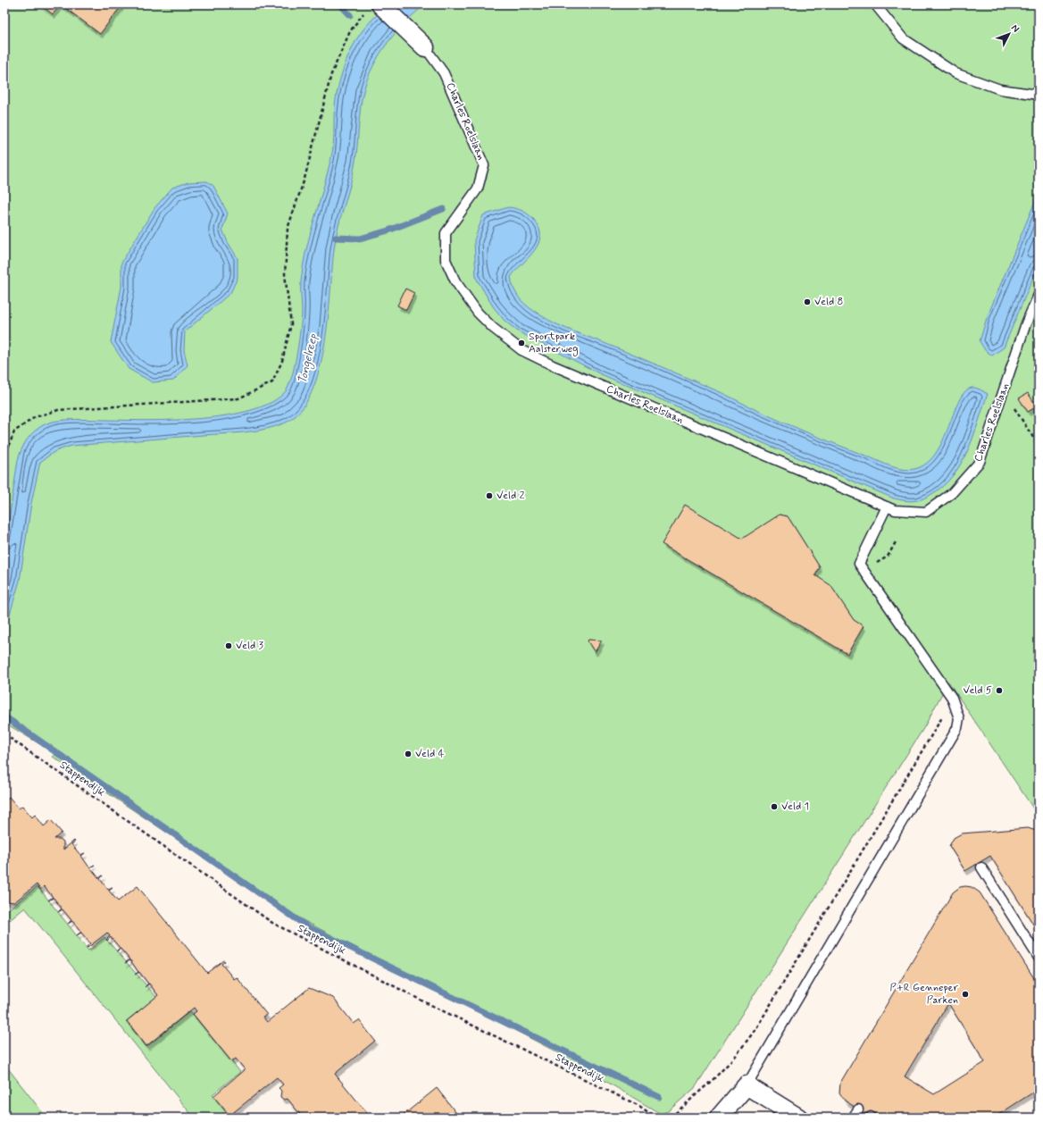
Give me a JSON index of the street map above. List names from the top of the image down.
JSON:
{
  "streets": {
    "street": ["Charles Roelslaan"],
    "path": ["Stappendijk"]
  },
  "water": ["Tongelreep"],
  "places": [
    "Veld 8",
    "Sportpark Aalsterweg",
    "Veld 2",
    "Veld 3",
    "Veld 5",
    "Veld 4",
    "Veld 1",
    "P+R Genneper Parken"
  ],
  "north": "top right"
}
